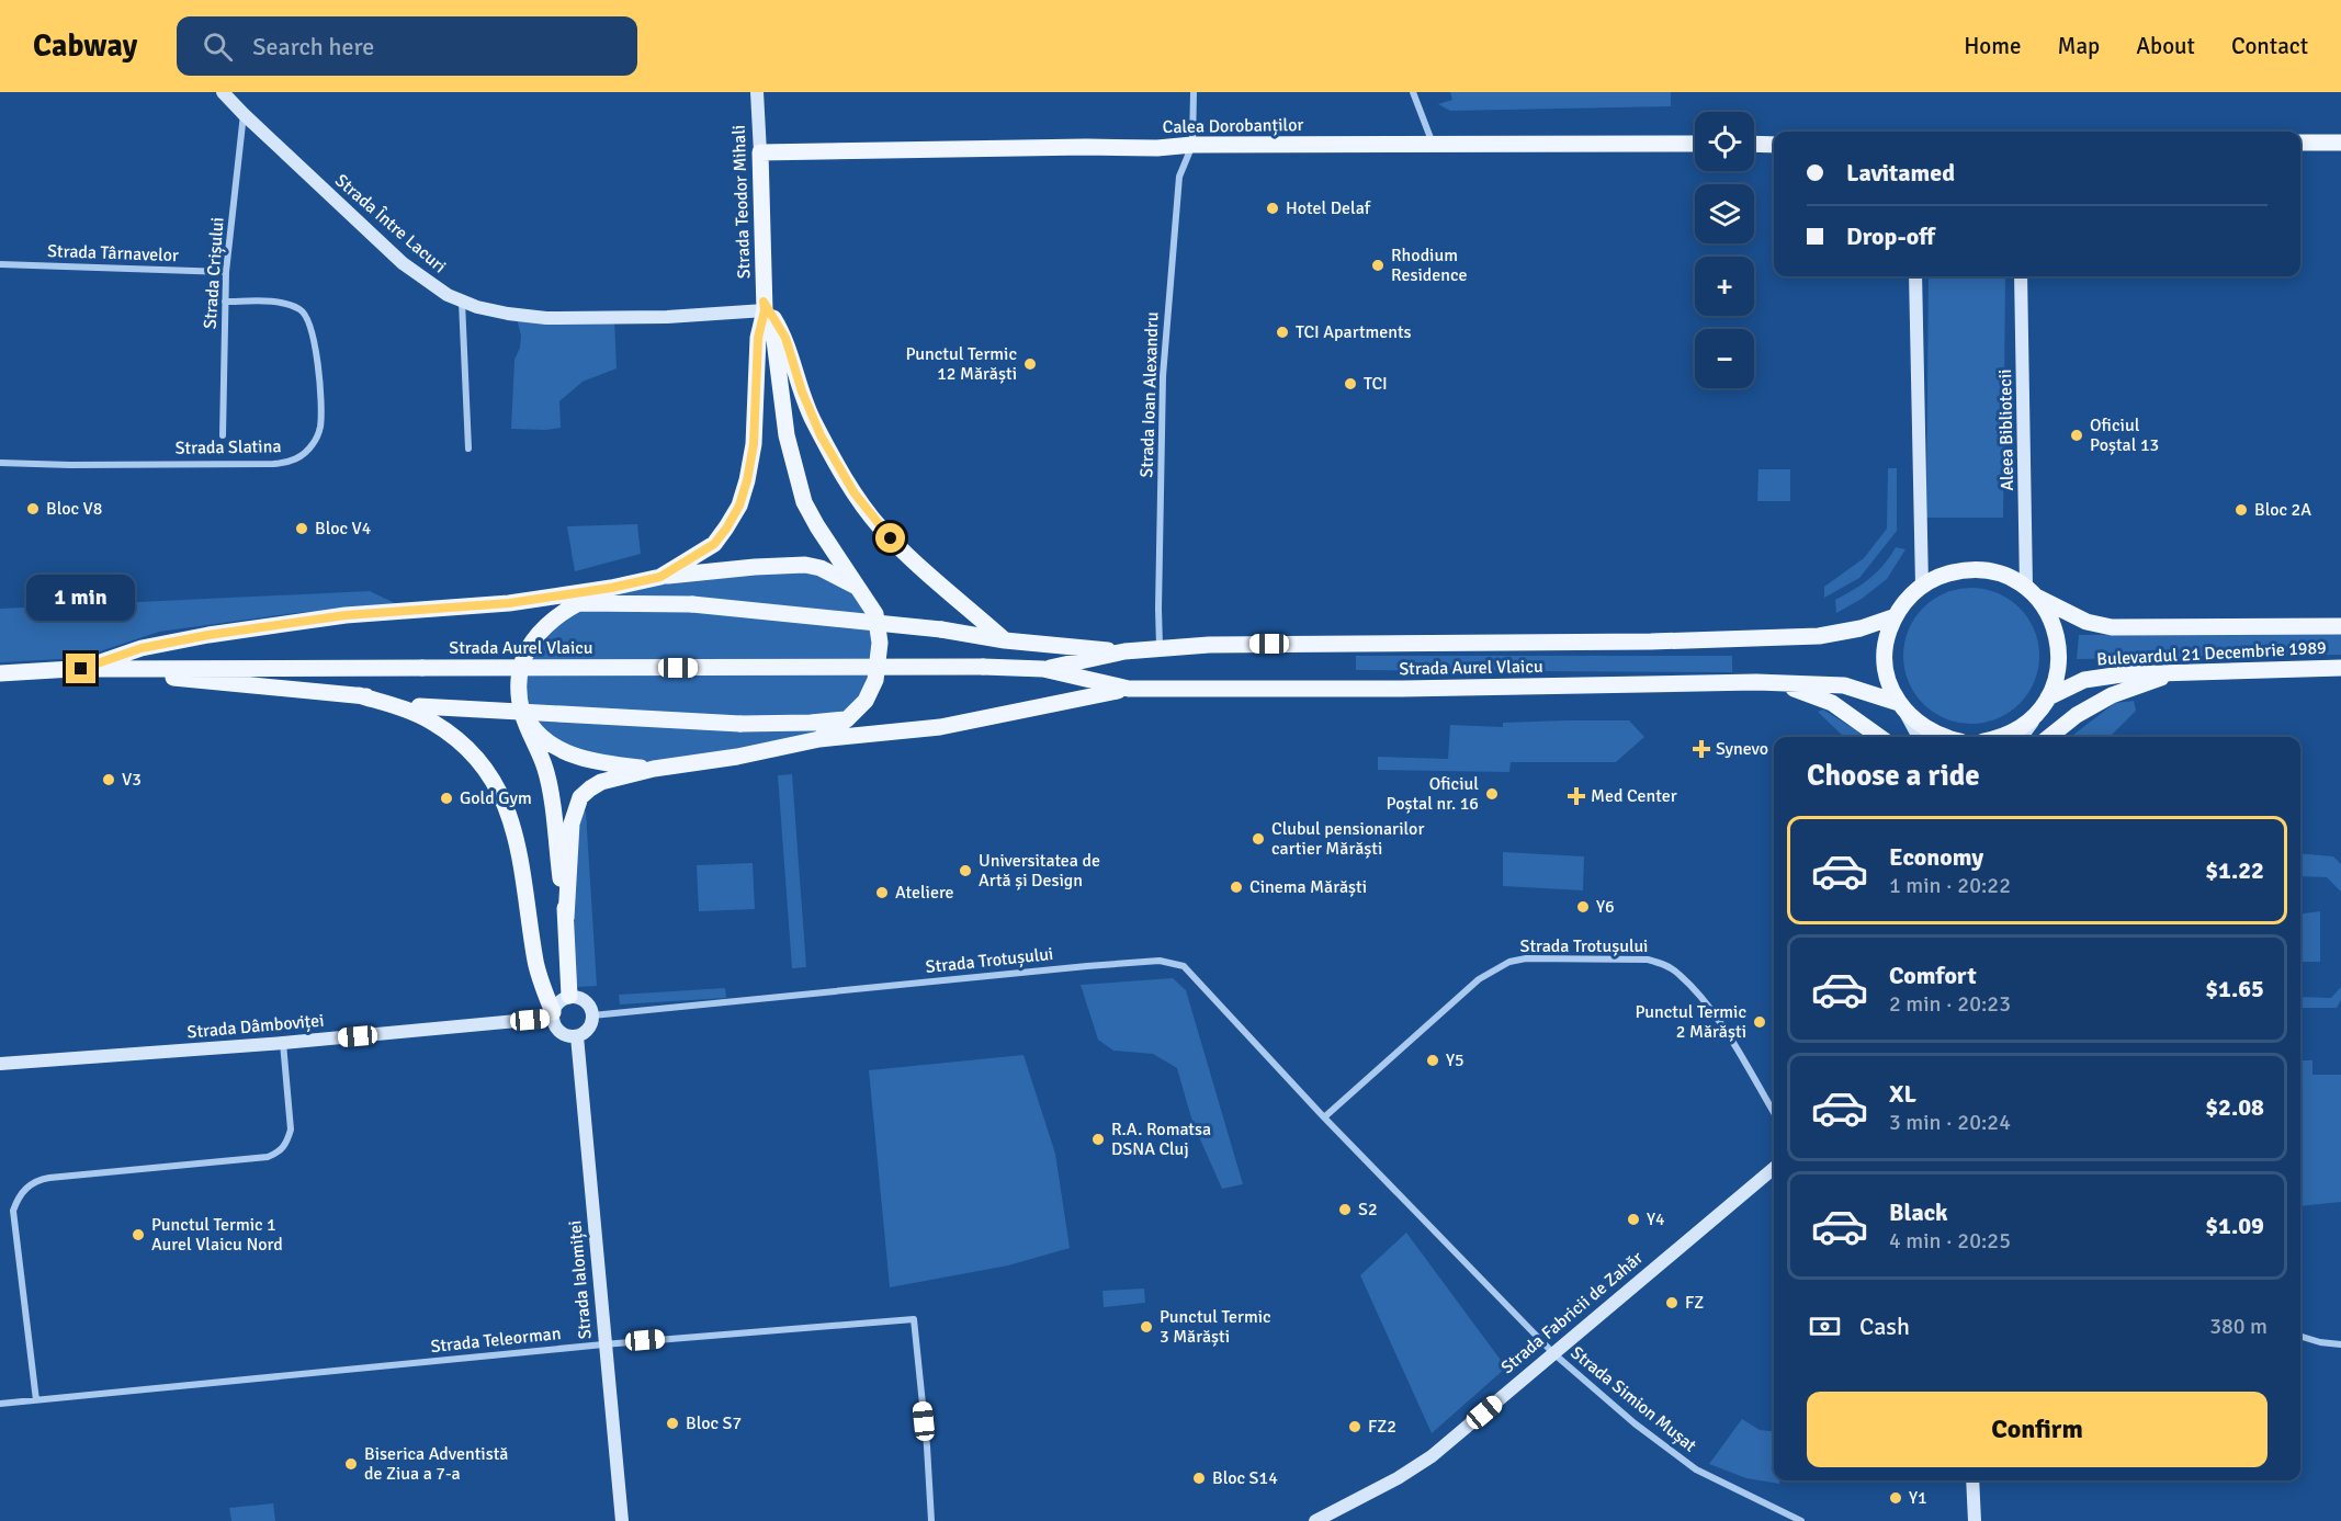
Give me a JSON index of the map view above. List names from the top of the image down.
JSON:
{
  "streets": {
    "main road": [
      "Calea Dorobanților",
      "Strada Teodor Mihali",
      "Strada Aurel Vlaicu",
      "Bulevardul 21 Decembrie 1989"
    ],
    "street": [
      "Strada Între Lacuri",
      "Strada Târnavelor",
      "Strada Crișului",
      "Strada Ioan Alexandru",
      "Aleea Bibliotecii",
      "Strada Slatina",
      "Strada Trotușului",
      "Strada Dâmboviței",
      "Strada Ialomiței",
      "Strada Fabricii de Zahăr",
      "Strada Teleorman",
      "Strada Simion Mușat"
    ]
  },
  "crossings": [
    ["Calea Dorobanților", "Strada Teodor Mihali"],
    ["Calea Dorobanților", "Strada Ioan Alexandru"],
    ["Strada Teodor Mihali", "Strada Între Lacuri"],
    ["Strada Între Lacuri", "Strada Crișului"],
    ["Strada Târnavelor", "Strada Crișului"],
    ["Strada Crișului", "Strada Slatina"],
    ["Strada Ioan Alexandru", "Strada Aurel Vlaicu"],
    ["Aleea Bibliotecii", "Bulevardul 21 Decembrie 1989"],
    ["Strada Trotușului", "Strada Dâmboviței"],
    ["Strada Trotușului", "Strada Ialomiței"],
    ["Strada Trotușului", "Strada Fabricii de Zahăr"],
    ["Strada Trotușului", "Strada Simion Mușat"],
    ["Strada Dâmboviței", "Strada Ialomiței"],
    ["Strada Ialomiței", "Strada Teleorman"],
    ["Strada Fabricii de Zahăr", "Strada Simion Mușat"]
  ],
  "places": {
    "other": [
      "Hotel Delaf",
      "Rhodium Residence",
      "TCI Apartments",
      "Punctul Termic 12 Mărăști",
      "TCI",
      "Oficiul Poștal 13",
      "Bloc V8",
      "Bloc 2A",
      "Bloc V4",
      "V3",
      "Oficiul Poștal nr. 16",
      "Gold Gym",
      "Clubul pensionarilor cartier Mărăști",
      "Universitatea de Artă și Design",
      "Cinema Mărăști",
      "Ateliere",
      "Y6",
      "Punctul Termic 2 Mărăști",
      "Y5",
      "R.A. Romatsa DSNA Cluj",
      "S2",
      "Y4",
      "Punctul Termic 1 Aurel Vlaicu Nord",
      "FZ",
      "Punctul Termic 3 Mărăști",
      "Bloc S7",
      "FZ2",
      "Biserica Adventistă de Ziua a 7-a",
      "Bloc S14",
      "Y1"
    ],
    "health": ["Synevo", "Med Center"]
  },
  "page": {
    "header": "Cabway",
    "search": "Search here",
    "nav": [
      "Home",
      "Map",
      "About",
      "Contact"
    ],
    "map_buttons": ["+", "−"],
    "banner": ["Lavitamed", "Drop-off"],
    "bubble": "1 min",
    "heading": "Choose a ride",
    "list": [
      {
        "name": "Economy",
        "note": "1 min · 20:22",
        "value": "$1.22"
      },
      {
        "name": "Comfort",
        "note": "2 min · 20:23",
        "value": "$1.65"
      },
      {
        "name": "XL",
        "note": "3 min · 20:24",
        "value": "$2.08"
      },
      {
        "name": "Black",
        "note": "4 min · 20:25",
        "value": "$1.09"
      }
    ],
    "pay": ["Cash", "380 m"],
    "buttons": "Confirm"
  }
}
